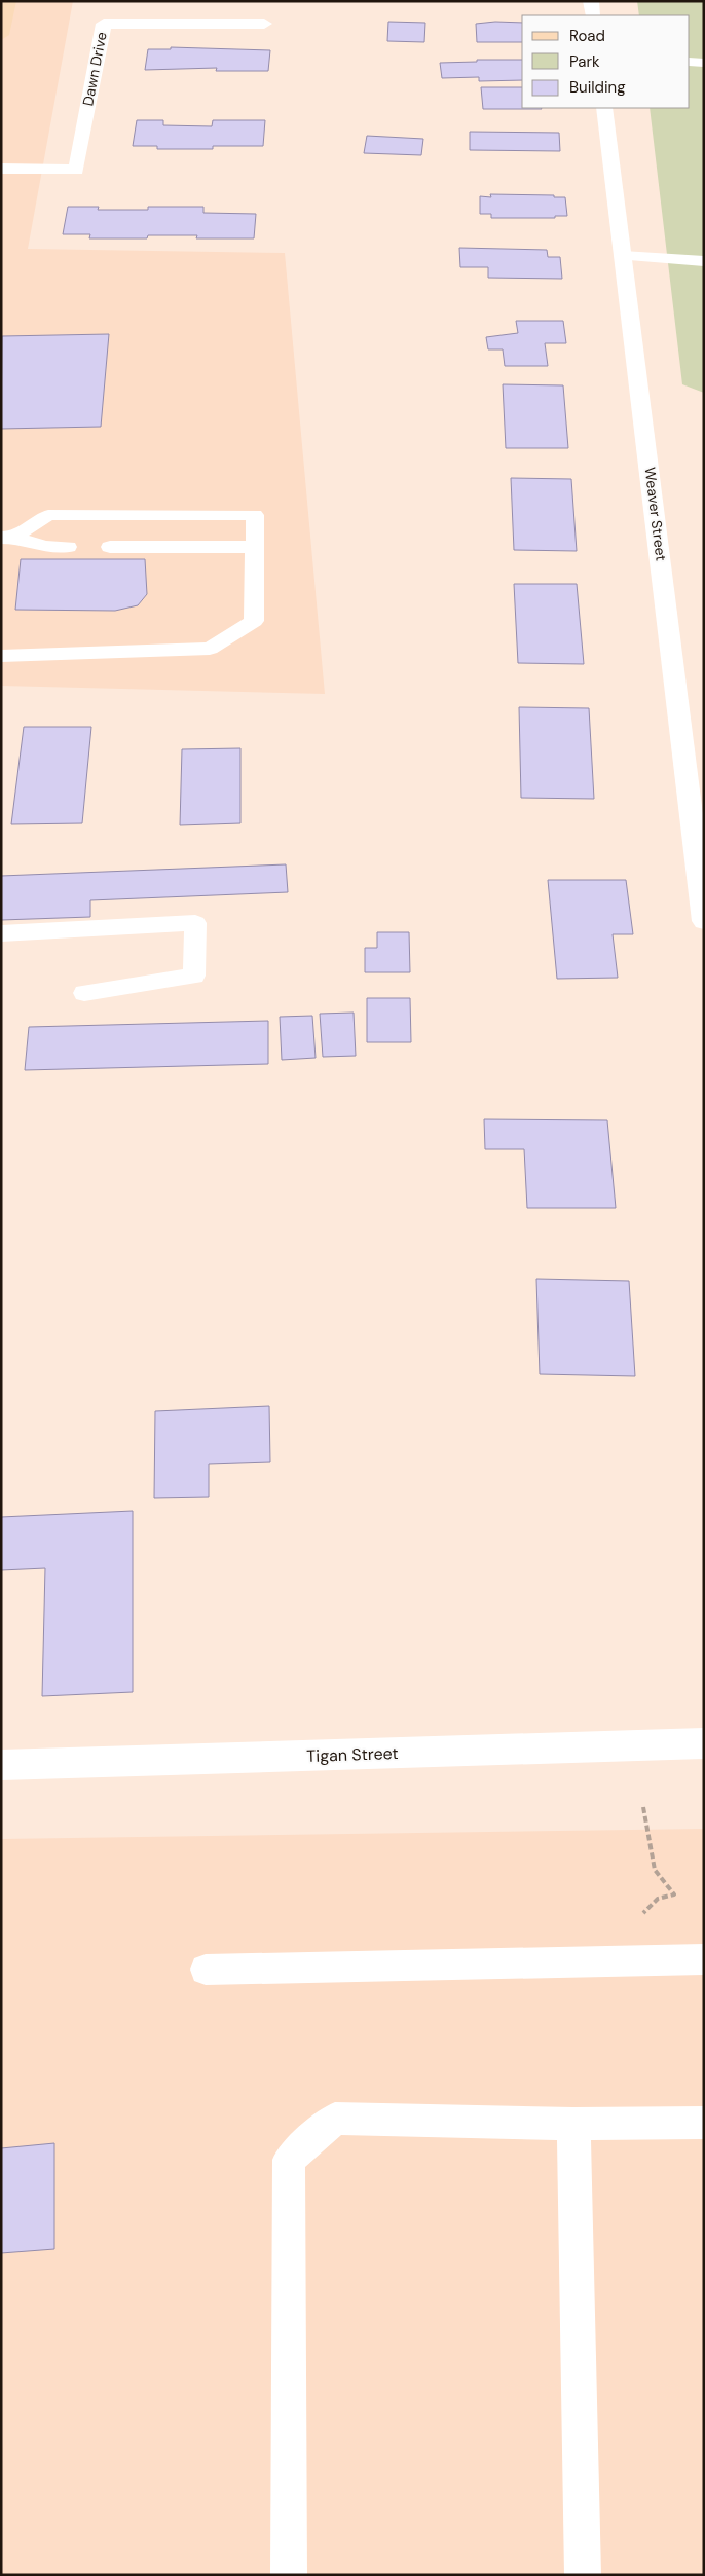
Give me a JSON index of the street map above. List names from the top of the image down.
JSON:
{
  "streets": {
    "street": ["Dawn Drive", "Weaver Street", "Tigan Street"]
  },
  "legend": ["Road", "Park", "Building"]
}
